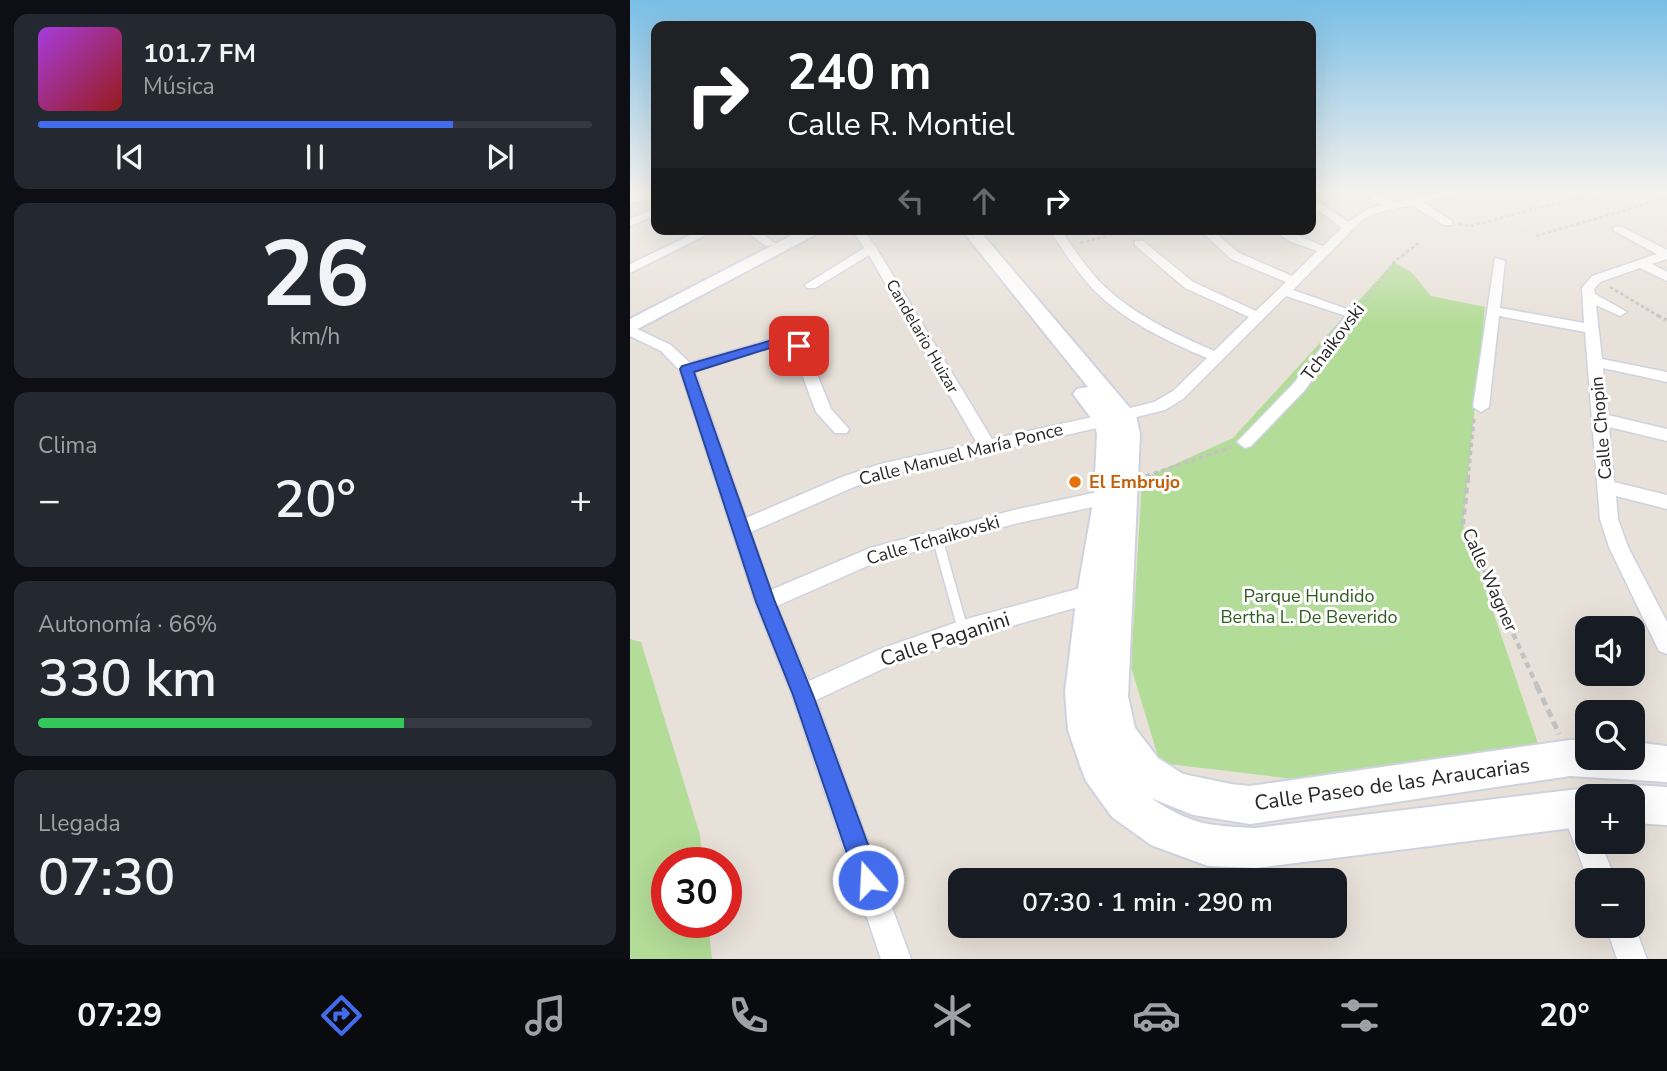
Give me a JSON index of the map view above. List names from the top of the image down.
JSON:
{
  "streets": {
    "main road": ["Calle Paseo de las Araucarias"],
    "street": [
      "Candelario Huizar",
      "Tchaikovski",
      "Calle Chopin",
      "Calle Manuel María Ponce",
      "Calle Tchaikovski",
      "Calle Paganini"
    ],
    "path": ["Calle Wagner"]
  },
  "crossings": [
    ["Candelario Huizar", "Calle Manuel María Ponce"],
    ["Calle Manuel María Ponce", "Calle Paseo de las Araucarias"],
    ["Calle Tchaikovski", "Calle Paseo de las Araucarias"],
    ["Calle Wagner", "Calle Paseo de las Araucarias"],
    ["Calle Paganini", "Calle Paseo de las Araucarias"]
  ],
  "parks": ["Parque Hundido Bertha L. De Beverido"],
  "places": ["El Embrujo"],
  "page": {
    "turn": ["240 m", "Calle R. Montiel"],
    "song": ["101.7 FM", "Música"],
    "tile": [
      ["26", "km/h"],
      "Clima",
      ["Autonomía · 66%", "330 km"],
      ["Llegada", "07:30"]
    ],
    "heat": ["−", "20°", "+"],
    "map_buttons": ["+", "−"],
    "limit": "30",
    "trip": "07:30 · 1 min · 290 m",
    "tabs": ["07:29", "20°"]
  }
}
